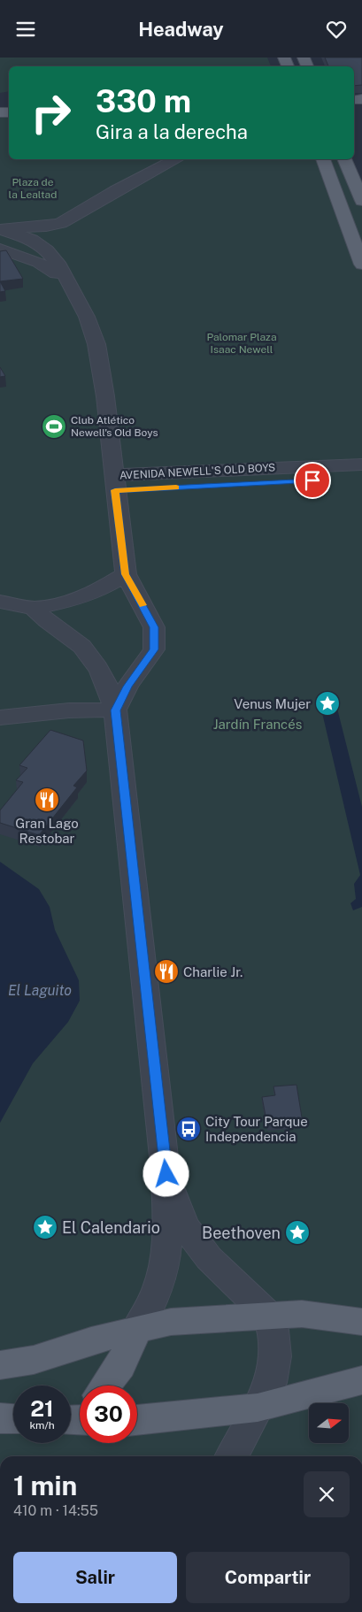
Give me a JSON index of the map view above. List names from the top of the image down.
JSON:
{
  "streets": {
    "street": ["AVENIDA NEWELL'S OLD BOYS"]
  },
  "water": ["El Laguito"],
  "parks": ["Plaza de la Lealtad", "Palomar Plaza Isaac Newell", "Jardín Francés"],
  "places": {
    "sports": ["Club Atlético Newell's Old Boys"],
    "place": ["Venus Mujer", "El Calendario", "Beethoven"],
    "restaurant": ["Gran Lago Restobar", "Charlie Jr."],
    "bus stop": ["City Tour Parque Independencia"]
  },
  "north": "right",
  "page": {
    "header": "Headway",
    "turn": ["330 m", "Gira a la derecha"],
    "speed": "21 km/h",
    "limit": "30",
    "heading": ["1 min", "410 m · 14:55"],
    "buttons": ["Salir", "Compartir"]
  }
}
